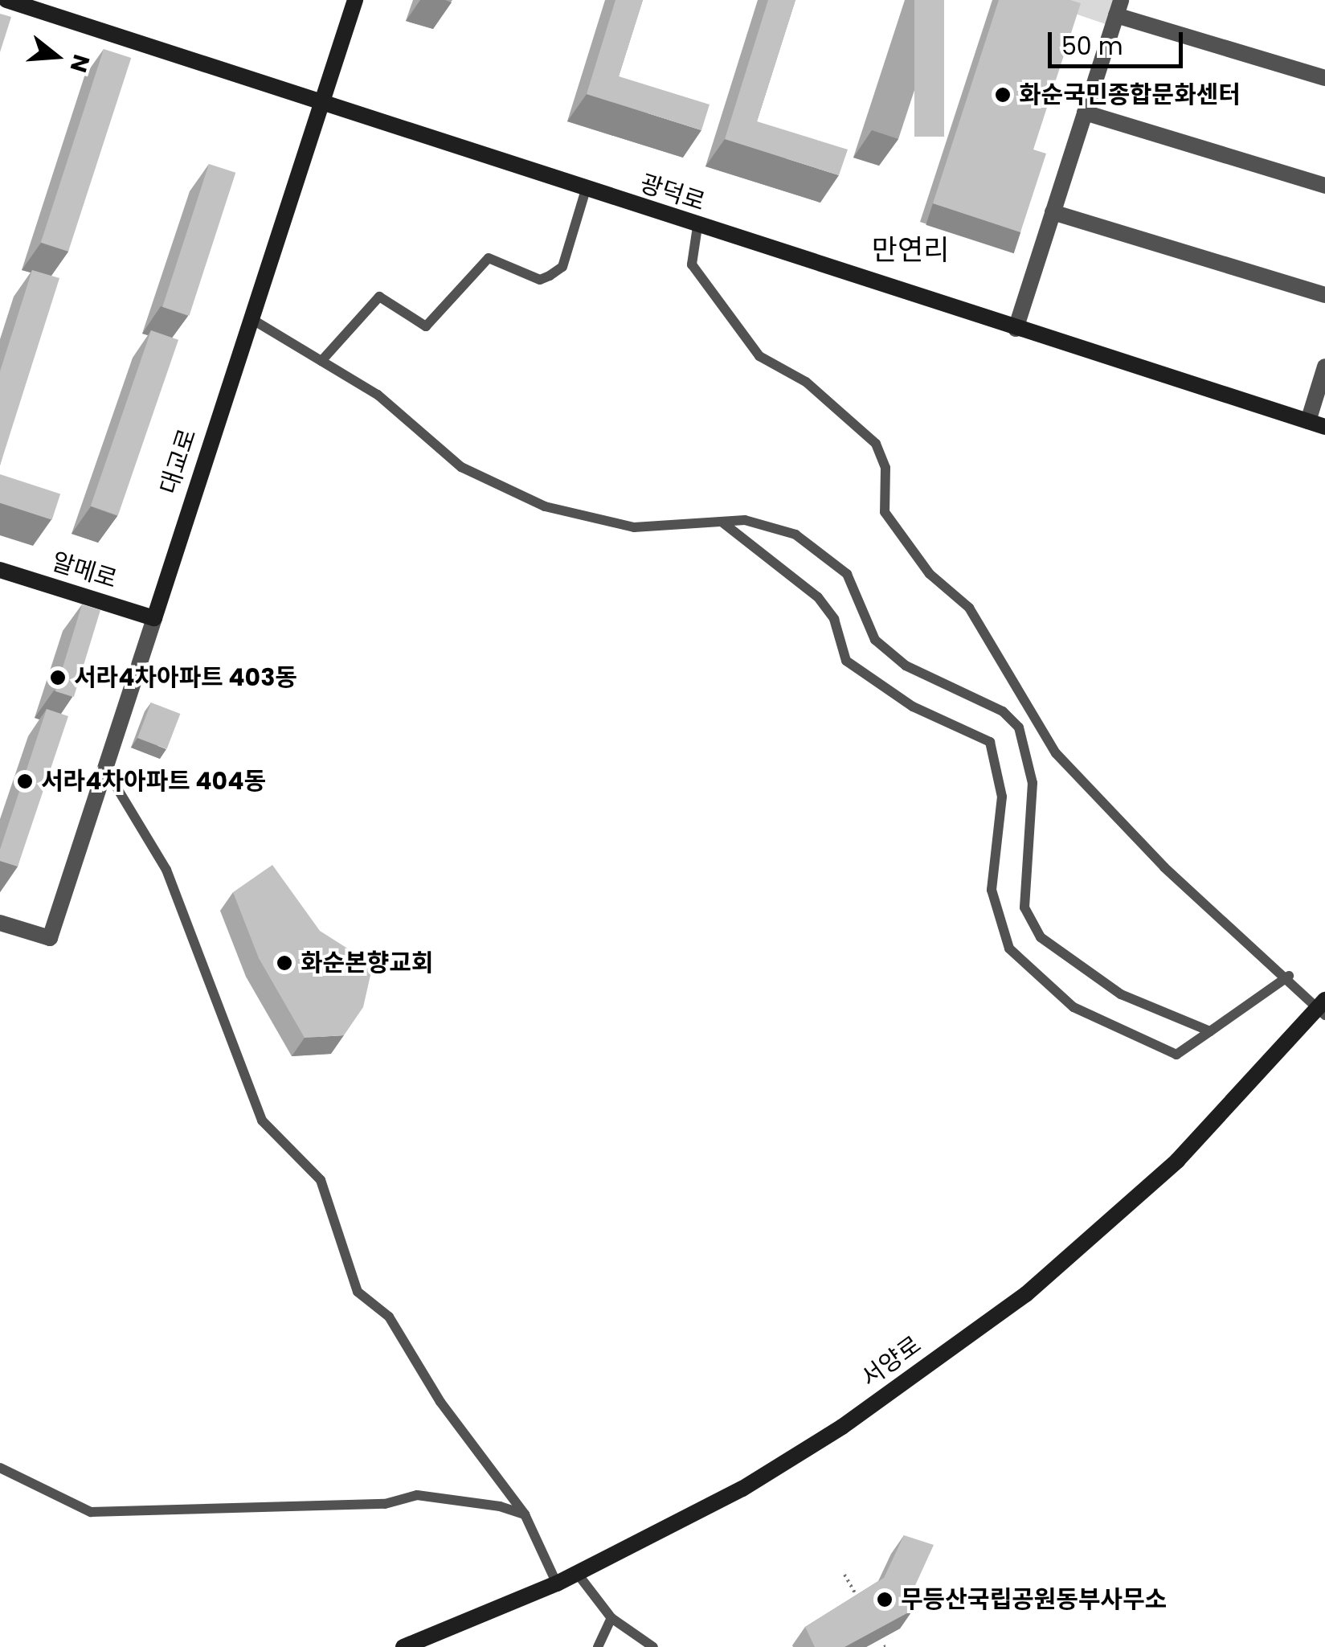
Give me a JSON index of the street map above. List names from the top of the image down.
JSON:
{
  "streets": {
    "street": [
      "광덕로",
      "대교로",
      "알메로",
      "서양로"
    ]
  },
  "crossings": [
    ["광덕로", "대교로"],
    ["대교로", "알메로"]
  ],
  "districts": ["만연리"],
  "places": [
    "화순국민종합문화센터",
    "서라4차아파트 403동",
    "서라4차아파트 404동",
    "화순본향교회",
    "무등산국립공원동부사무소"
  ],
  "scale_bar": "50 m",
  "north": "right"
}
